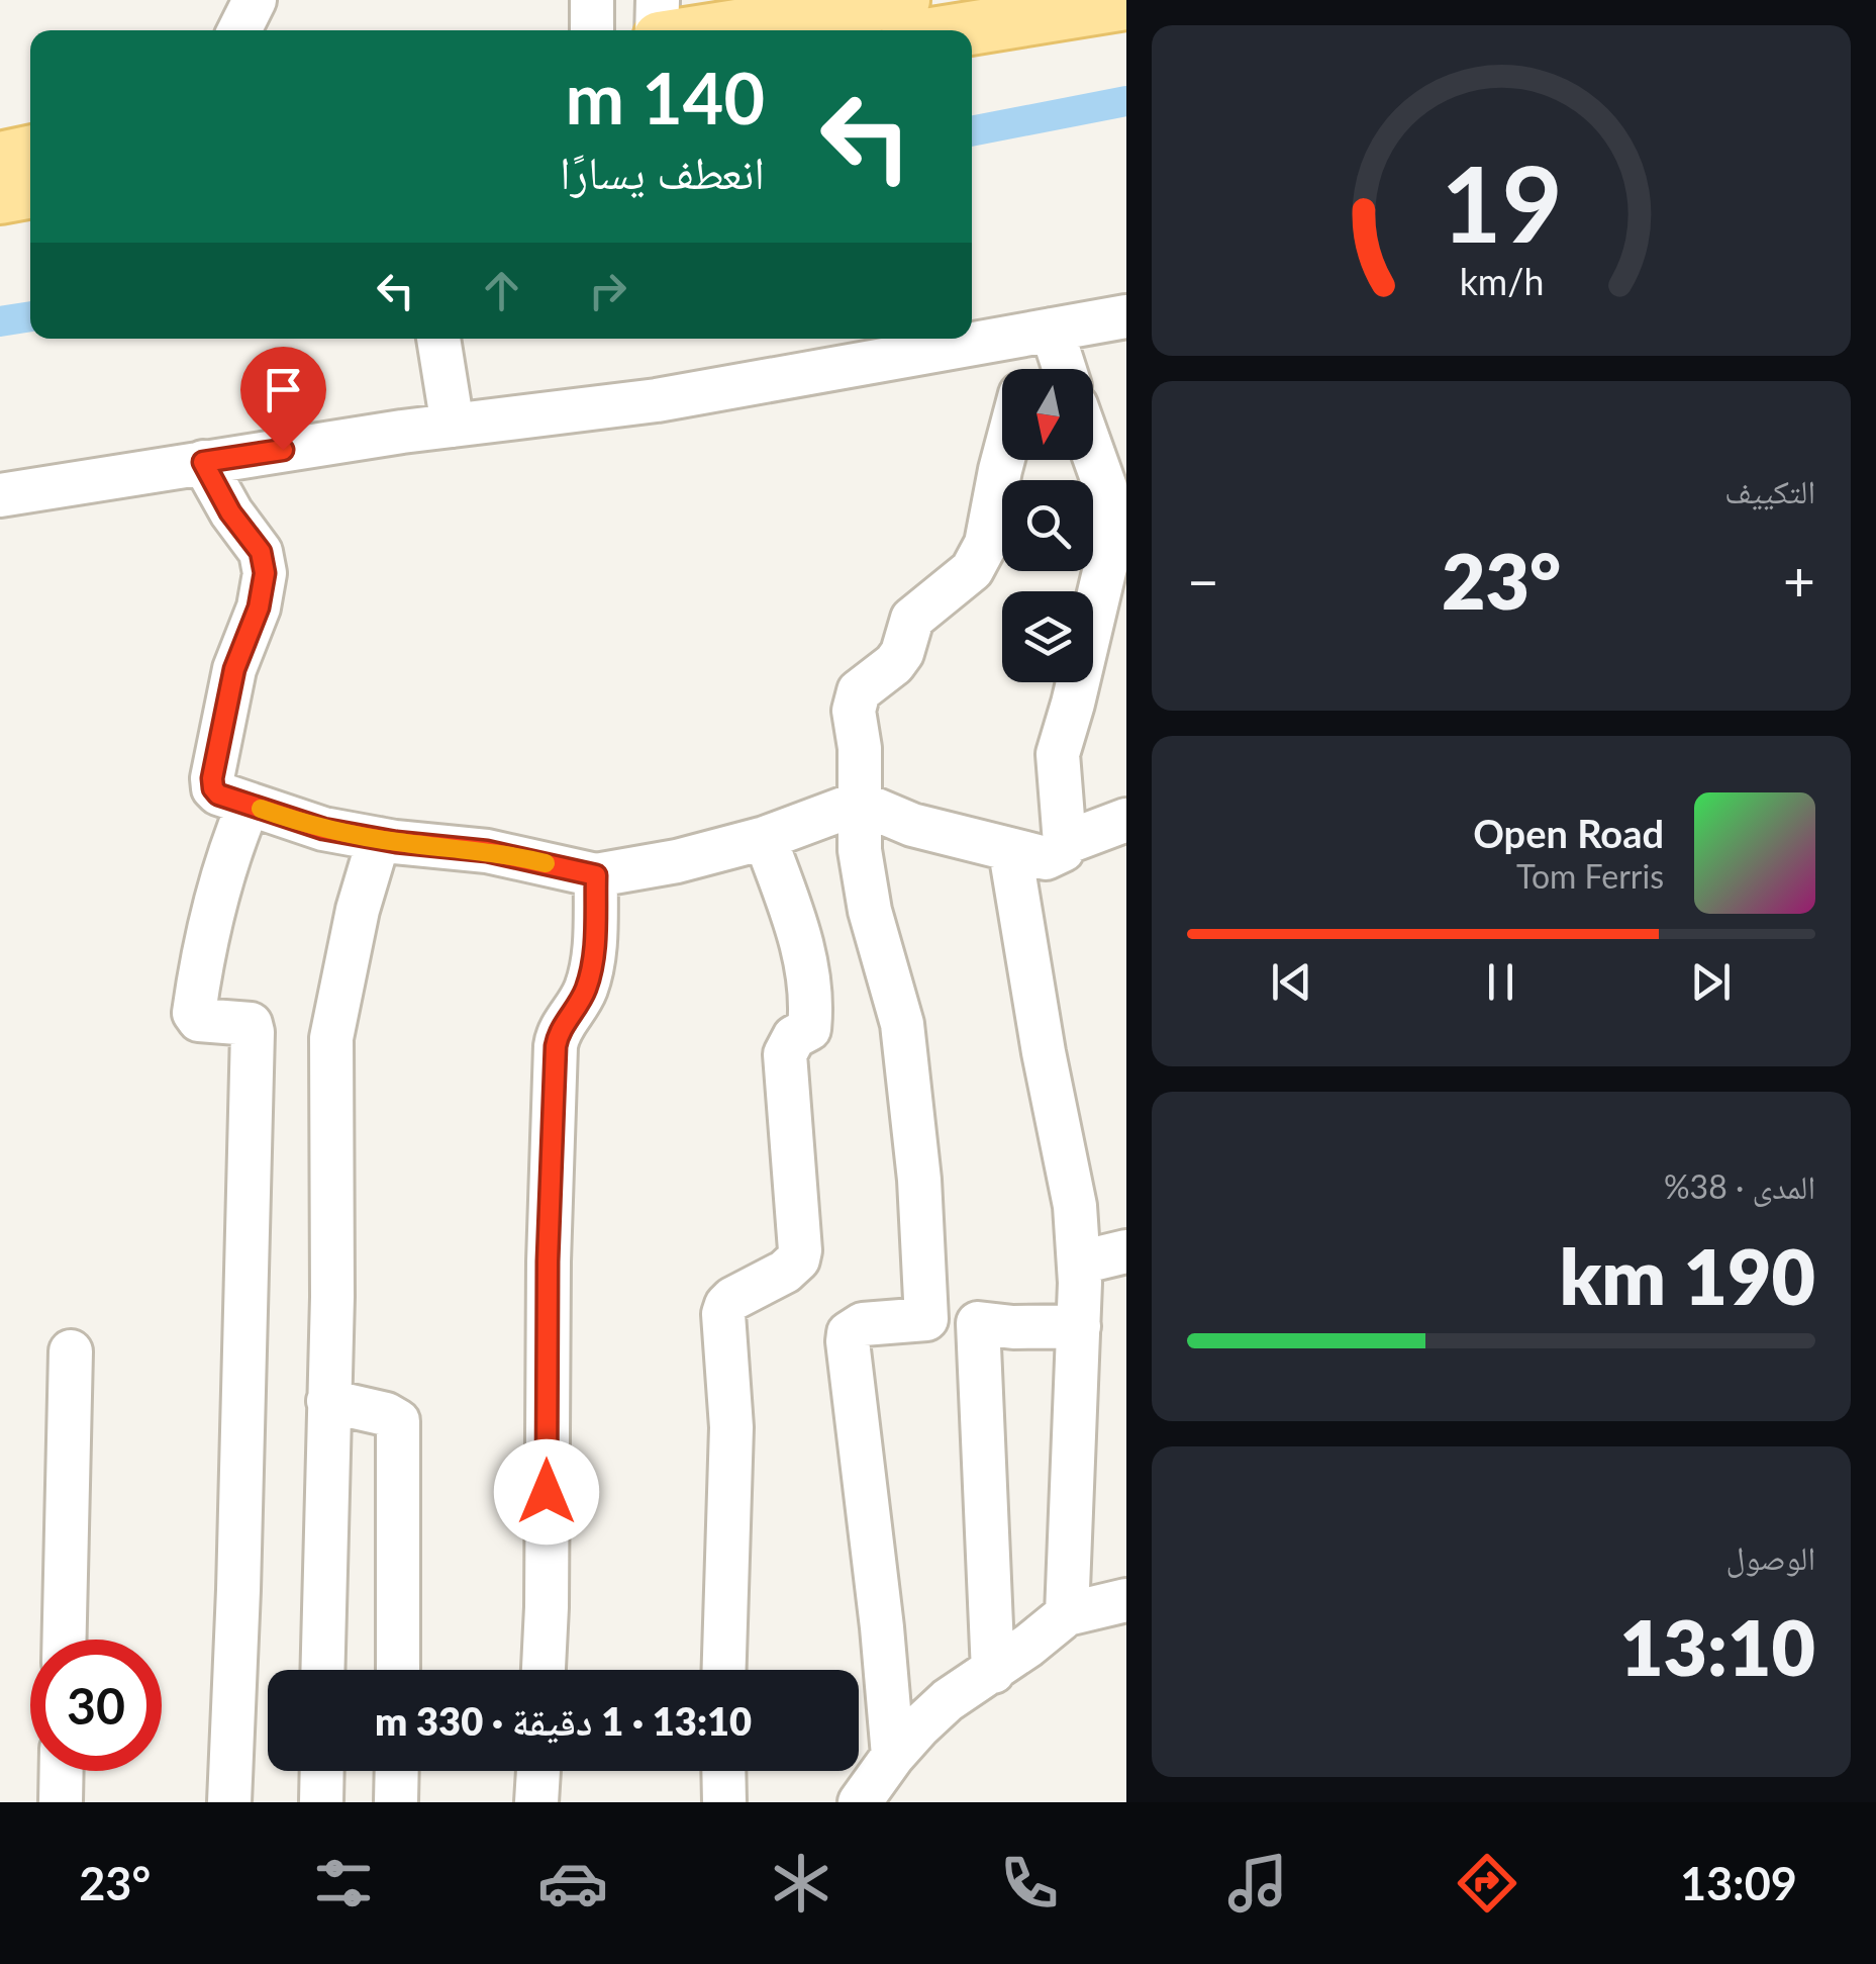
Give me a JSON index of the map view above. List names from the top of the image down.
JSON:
{
  "north": "bottom",
  "page": {
    "turn": ["140 m", "انعطف يسارًا"],
    "tile": [
      "التكييف",
      ["المدى · 38%", "190 km"],
      ["الوصول", "13:10"]
    ],
    "heat": ["−", "23°", "+"],
    "song": ["Open Road", "Tom Ferris"],
    "limit": "30",
    "trip": "13:10 · 1 دقيقة · 330 m",
    "tabs": ["13:09", "23°"],
    "gauge": ["19", "km/h"]
  }
}
